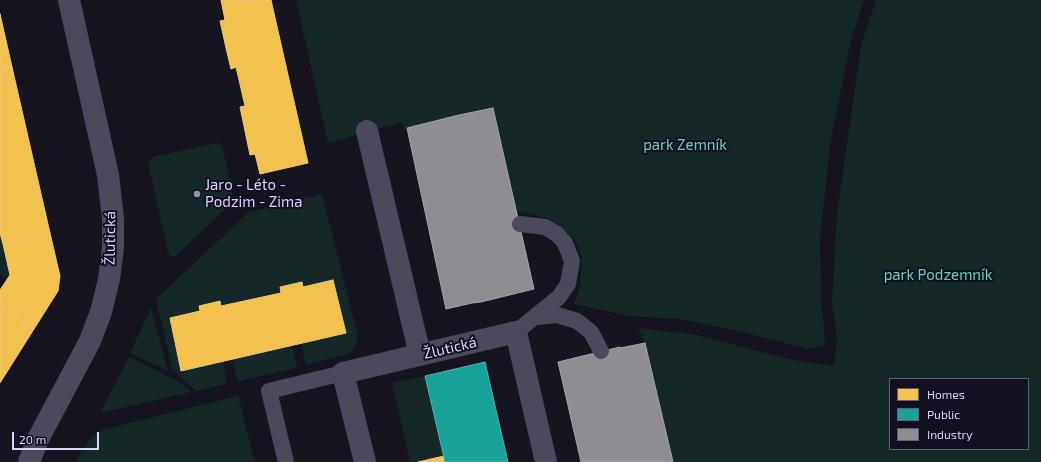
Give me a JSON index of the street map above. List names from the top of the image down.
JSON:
{
  "streets": {
    "street": ["Žlutická"]
  },
  "parks": ["park Zemník", "park Podzemník"],
  "places": ["Jaro - Léto - Podzim - Zima"],
  "legend": ["Homes", "Public", "Industry"],
  "scale_bar": "20 m"
}
